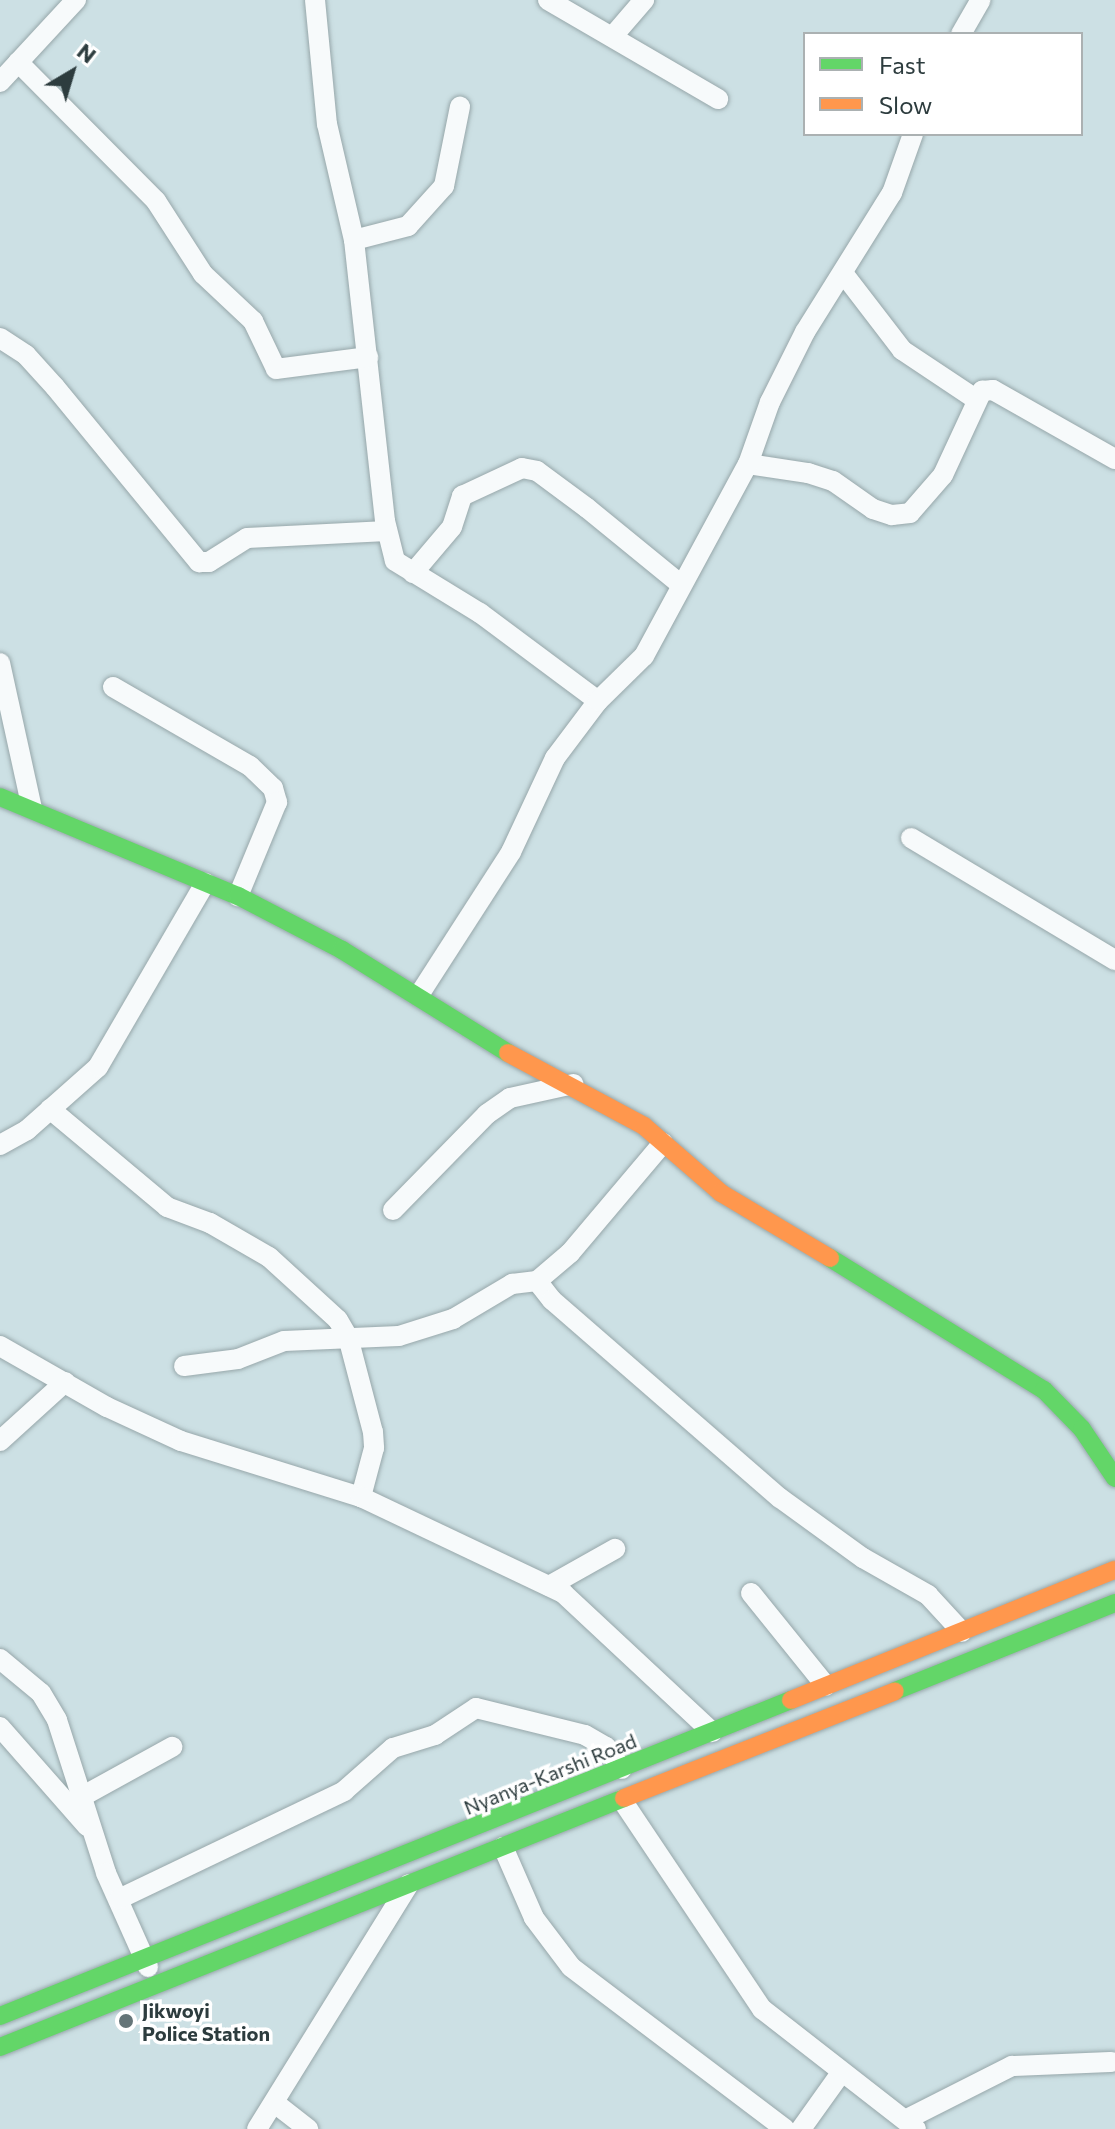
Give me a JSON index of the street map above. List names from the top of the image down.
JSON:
{
  "streets": {
    "main road": ["Nyanya-Karshi Road"]
  },
  "places": ["Jikwoyi Police Station"],
  "legend": ["Fast", "Slow"],
  "north": "top right"
}
